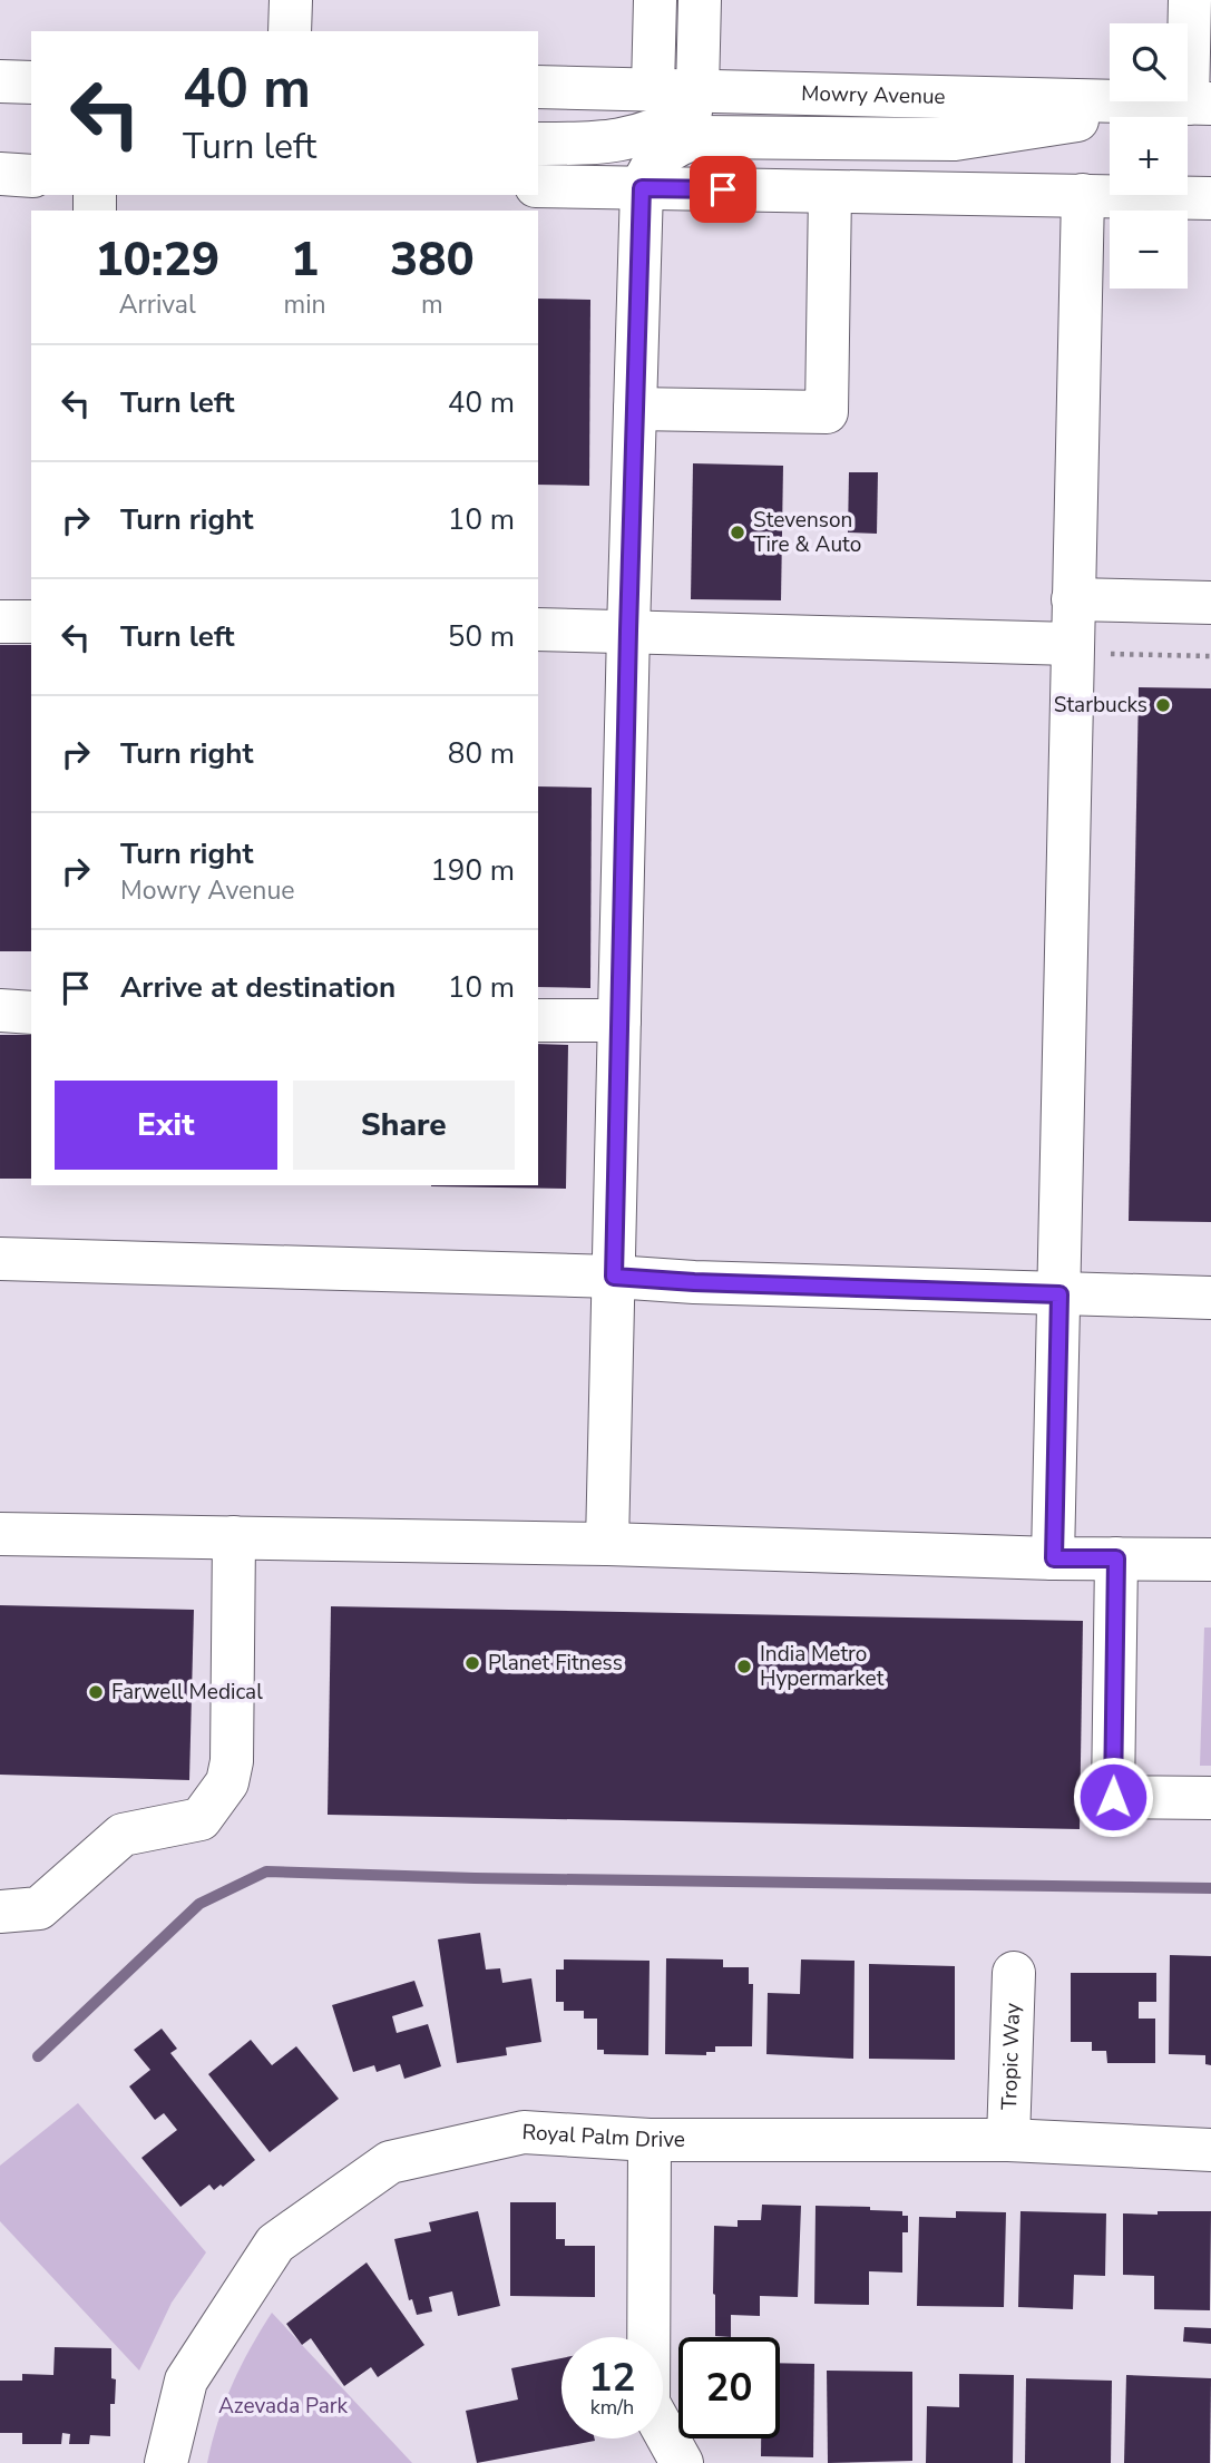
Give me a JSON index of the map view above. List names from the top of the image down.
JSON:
{
  "streets": {
    "main road": ["Mowry Avenue", "Tropic Way", "Royal Palm Drive"]
  },
  "crossings": [
    ["Tropic Way", "Royal Palm Drive"]
  ],
  "parks": ["Azevada Park"],
  "places": [
    "Stevenson Tire & Auto",
    "Starbucks",
    "Planet Fitness",
    "India Metro Hypermarket",
    "Farwell Medical"
  ],
  "page": {
    "map_buttons": ["+", "−"],
    "turn": ["40 m", "Turn left"],
    "eta": [
      "10:29",
      "Arrival",
      "1",
      "min",
      "380",
      "m"
    ],
    "list": [
      {
        "name": "Turn left",
        "value": "40 m"
      },
      {
        "name": "Turn right",
        "value": "10 m"
      },
      {
        "name": "Turn left",
        "value": "50 m"
      },
      {
        "name": "Turn right",
        "value": "80 m"
      },
      {
        "name": "Turn right",
        "note": "Mowry Avenue",
        "value": "190 m"
      },
      {
        "name": "Arrive at destination",
        "value": "10 m"
      }
    ],
    "buttons": ["Exit", "Share"],
    "speed": "12 km/h",
    "limit": "20"
  }
}
